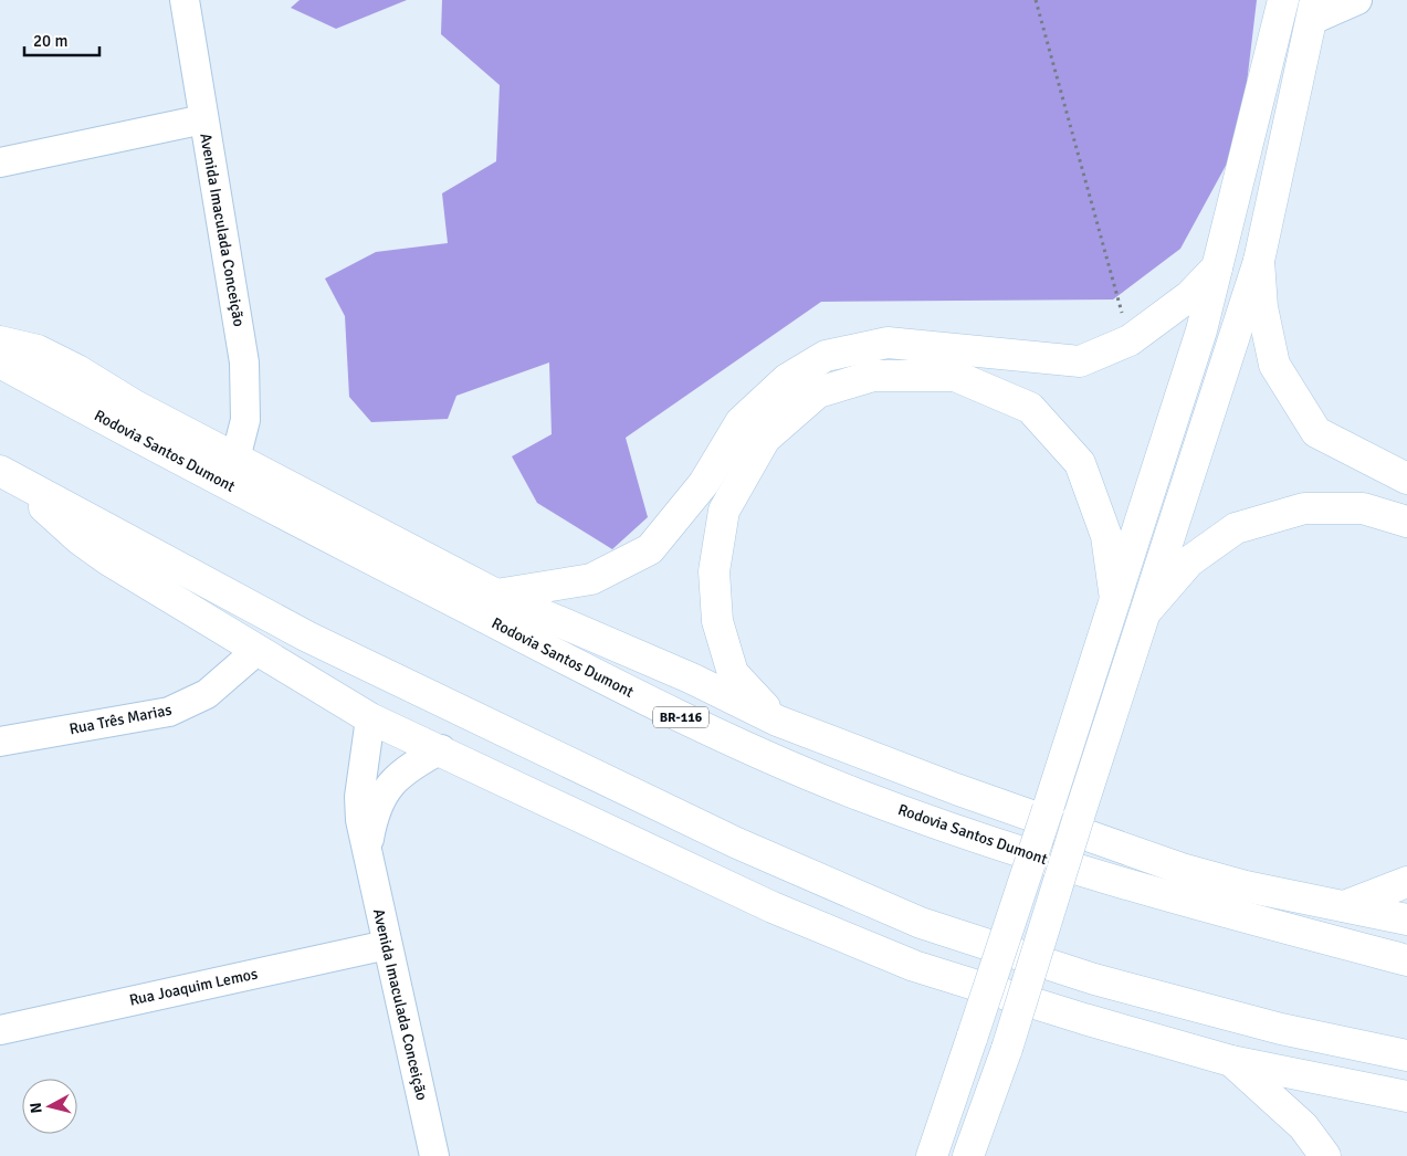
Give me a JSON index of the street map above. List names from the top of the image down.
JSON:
{
  "streets": {
    "main road": ["Rodovia Santos Dumont", "BR-116"],
    "street": ["Avenida Imaculada Conceição", "Rua Três Marias", "Rua Joaquim Lemos"]
  },
  "crossings": [
    ["Avenida Imaculada Conceição", "Rua Joaquim Lemos"]
  ],
  "scale_bar": "20 m",
  "north": "left"
}
